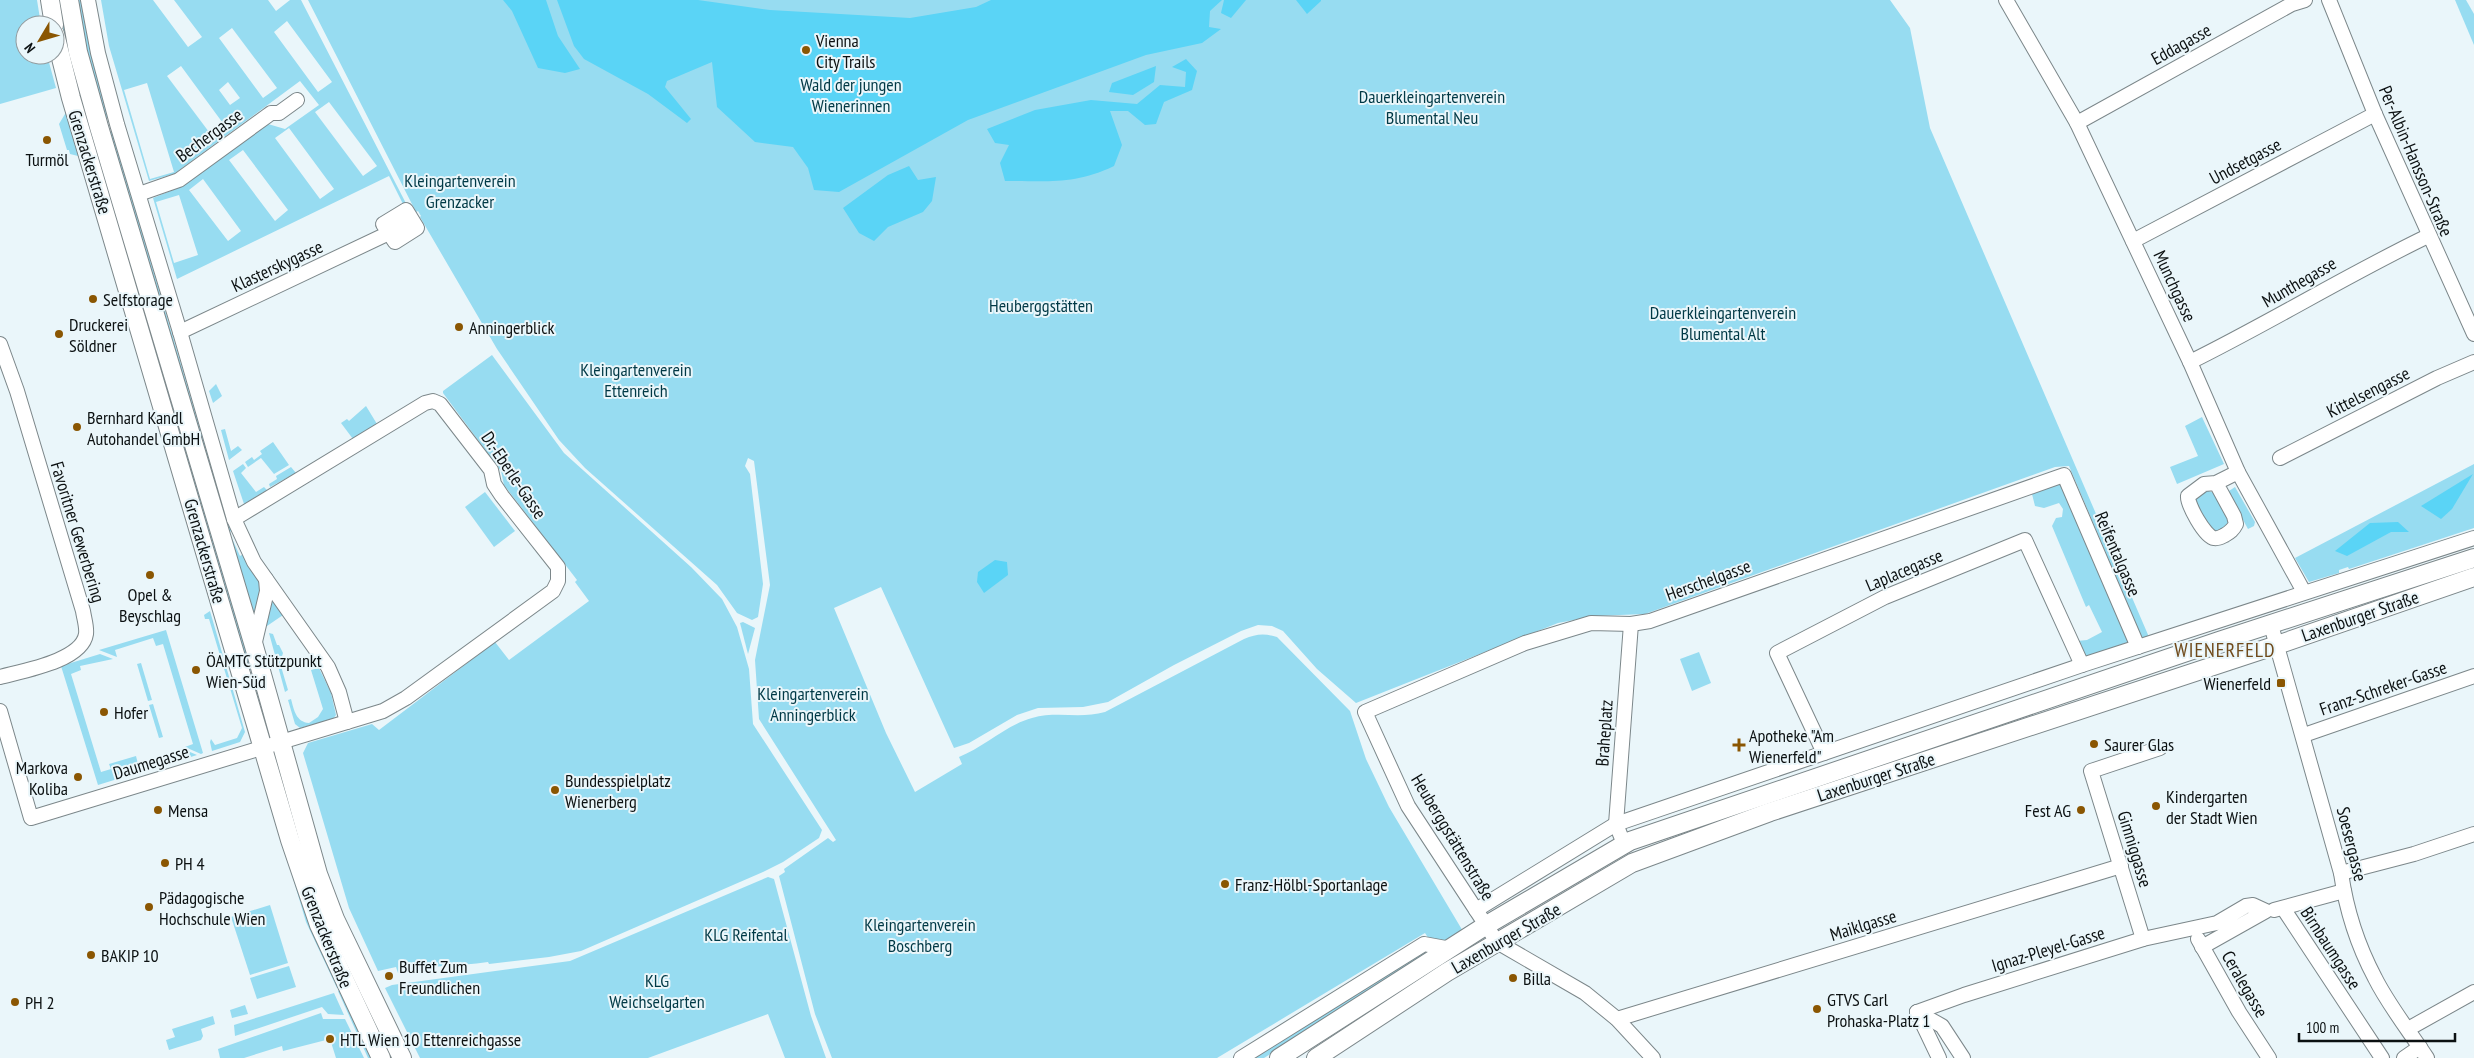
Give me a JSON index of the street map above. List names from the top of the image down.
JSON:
{
  "streets": {
    "main road": ["Grenzackerstraße", "Laxenburger Straße"],
    "street": [
      "Eddagasse",
      "Bechergasse",
      "Undsetgasse",
      "Per-Albin-Hansson-Straße",
      "Klasterskygasse",
      "Munthegasse",
      "Munchgasse",
      "Kittelsengasse",
      "Dr.-Eberle-Gasse",
      "Favoritner Gewerbering",
      "Reifentalgasse",
      "Laplacegasse",
      "Herschelgasse",
      "Franz-Schreker-Gasse",
      "Braheplatz",
      "Daumegasse",
      "Heuberggstättenstraße",
      "Soesergasse",
      "Gimniggasse",
      "Maiklgasse",
      "Birnbaumgasse",
      "Ignaz-Pleyel-Gasse",
      "Ceralegasse"
    ]
  },
  "crossings": [
    ["Eddagasse", "Munchgasse"],
    ["Bechergasse", "Grenzackerstraße"],
    ["Undsetgasse", "Per-Albin-Hansson-Straße"],
    ["Undsetgasse", "Munchgasse"],
    ["Per-Albin-Hansson-Straße", "Munthegasse"],
    ["Grenzackerstraße", "Klasterskygasse"],
    ["Grenzackerstraße", "Dr.-Eberle-Gasse"],
    ["Grenzackerstraße", "Daumegasse"],
    ["Munthegasse", "Munchgasse"],
    ["Reifentalgasse", "Herschelgasse"],
    ["Herschelgasse", "Braheplatz"],
    ["Herschelgasse", "Heuberggstättenstraße"],
    ["Laxenburger Straße", "Braheplatz"],
    ["Laxenburger Straße", "Heuberggstättenstraße"],
    ["Laxenburger Straße", "Soesergasse"],
    ["Franz-Schreker-Gasse", "Soesergasse"],
    ["Gimniggasse", "Maiklgasse"],
    ["Gimniggasse", "Ignaz-Pleyel-Gasse"],
    ["Ignaz-Pleyel-Gasse", "Ceralegasse"]
  ],
  "districts": ["WIENERFELD"],
  "parks": [
    "Wald der jungen Wienerinnen",
    "Dauerkleingartenverein Blumental Neu",
    "Kleingartenverein Grenzacker",
    "Heuberggstätten",
    "Dauerkleingartenverein Blumental Alt",
    "Kleingartenverein Ettenreich",
    "Kleingartenverein Anningerblick",
    "Kleingartenverein Boschberg",
    "KLG Reifental",
    "KLG Weichselgarten"
  ],
  "places": {
    "other": [
      "Vienna City Trails",
      "Turmöl",
      "Selfstorage",
      "Anningerblick",
      "Druckerei Söldner",
      "Bernhard Kandl Autohandel GmbH",
      "Opel & Beyschlag",
      "ÖAMTC Stützpunkt Wien-Süd",
      "Hofer",
      "Saurer Glas",
      "Markova Koliba",
      "Bundesspielplatz Wienerberg",
      "Kindergarten der Stadt Wien",
      "Mensa",
      "Fest AG",
      "PH 4",
      "Franz-Hölbl-Sportanlage",
      "Pädagogische Hochschule Wien",
      "BAKIP 10",
      "Buffet Zum Freundlichen",
      "Billa",
      "PH 2",
      "GTVS Carl Prohaska-Platz 1",
      "HTL Wien 10 Ettenreichgasse"
    ],
    "transit": ["Wienerfeld"],
    "health": ["Apotheke \"Am Wienerfeld\""]
  },
  "scale_bar": "100 m",
  "north": "bottom left"
}
